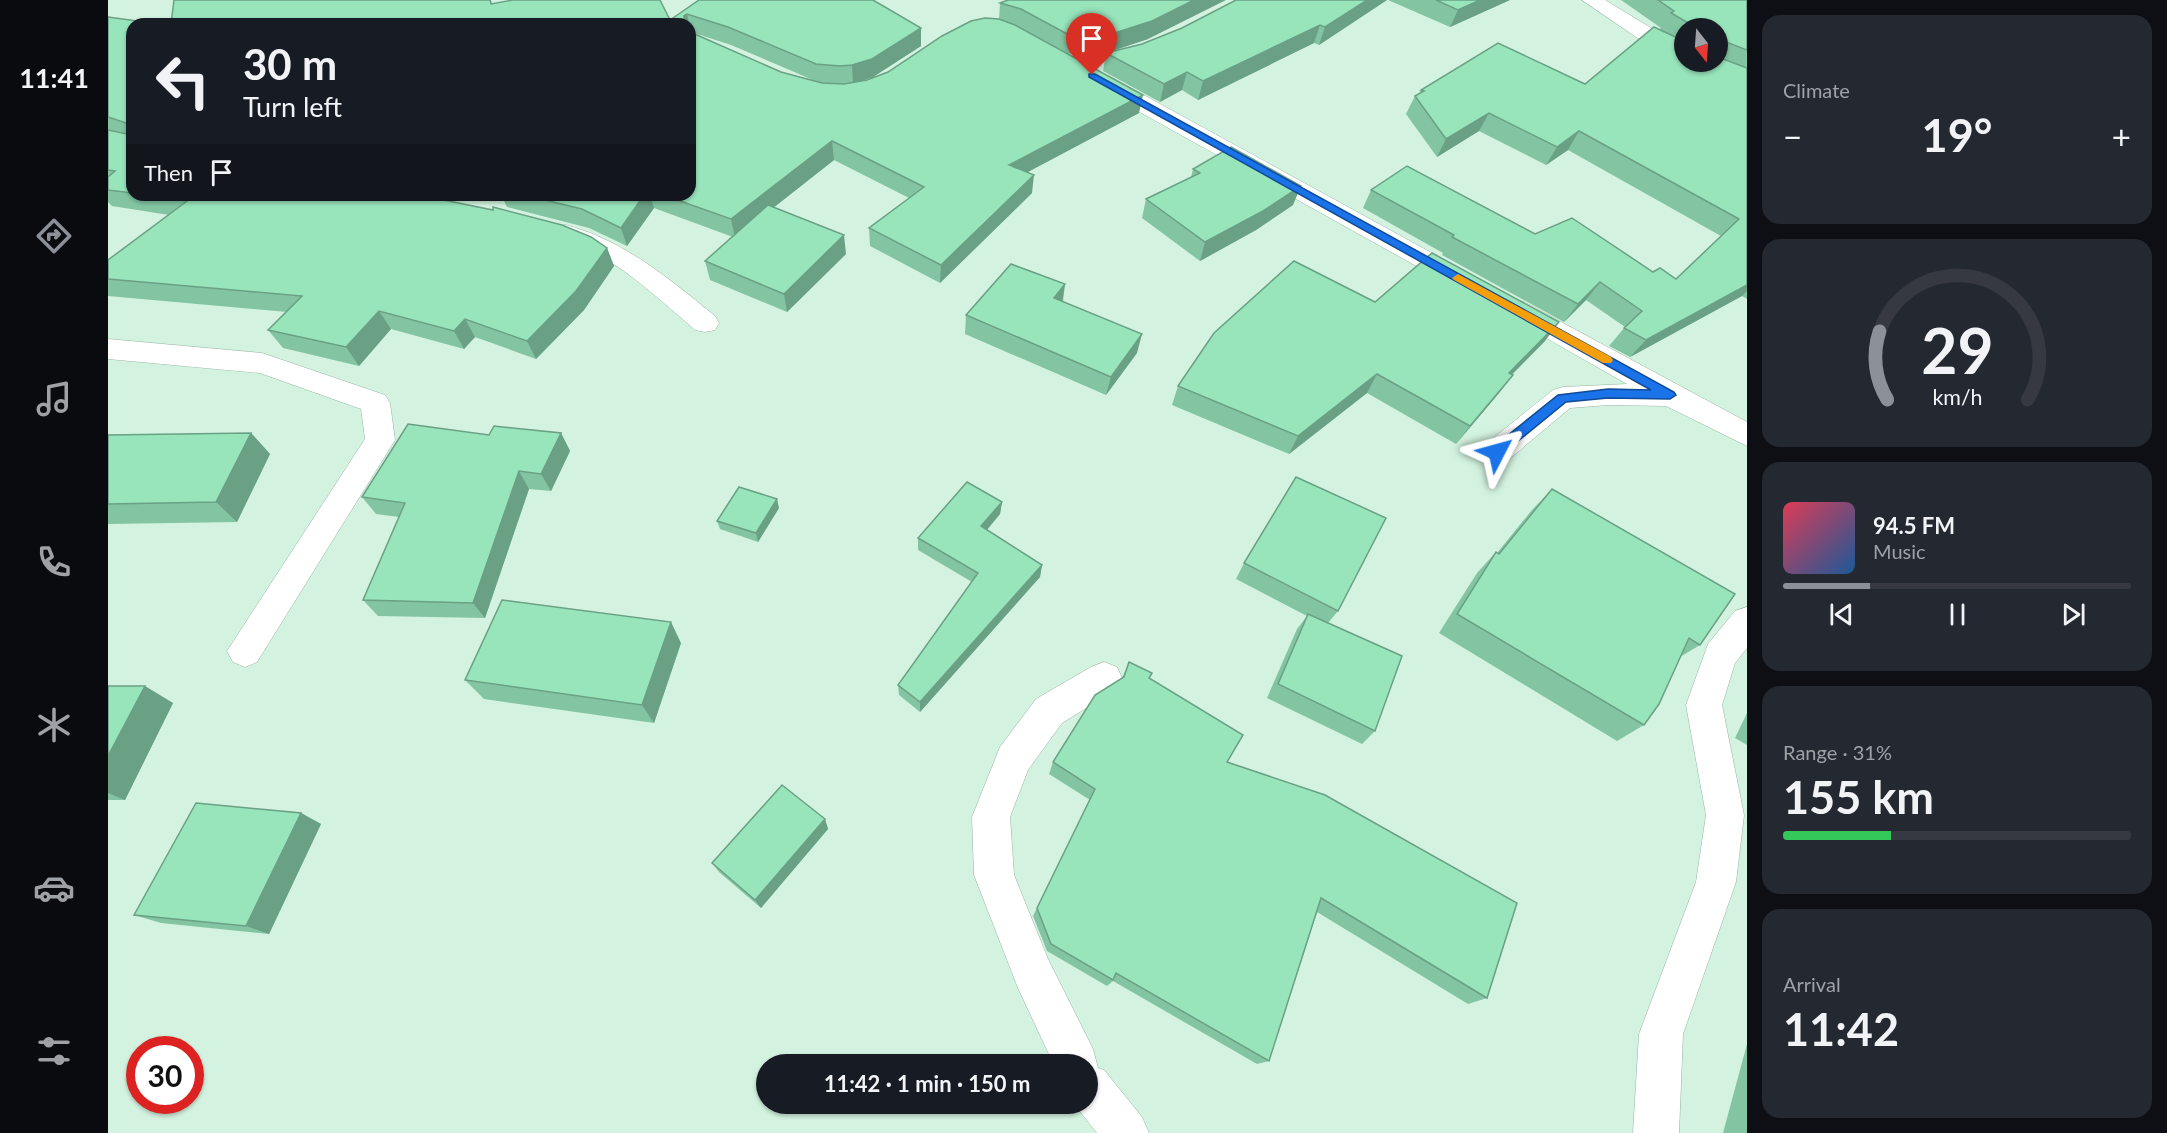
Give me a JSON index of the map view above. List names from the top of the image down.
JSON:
{
  "north": "bottom",
  "page": {
    "tabs": "11:41",
    "tile": [
      "Climate",
      ["Range · 31%", "155 km"],
      ["Arrival", "11:42"]
    ],
    "turn": ["30 m", "Turn left"],
    "heat": ["−", "19°", "+"],
    "then": "Then",
    "song": ["94.5 FM", "Music"],
    "limit": "30",
    "trip": "11:42 · 1 min · 150 m",
    "gauge": ["29", "km/h"]
  }
}
